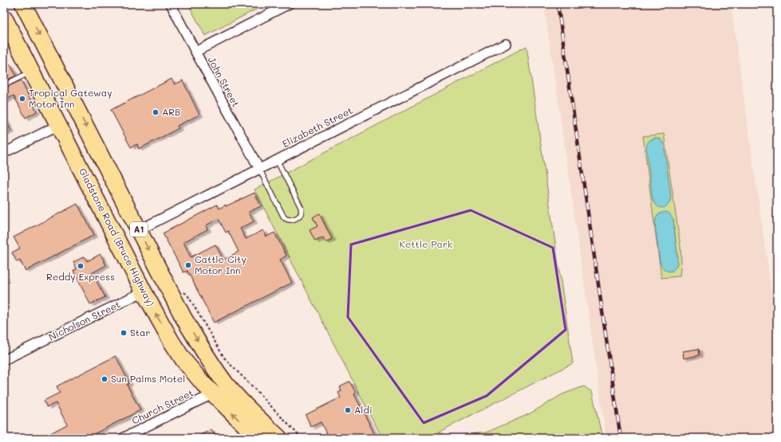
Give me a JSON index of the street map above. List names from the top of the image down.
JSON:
{
  "streets": {
    "highway": ["A1", "Gladstone Road (Bruce Highway)", "Nicholson Street"],
    "street": ["John Street", "Elizabeth Street", "Church Street"]
  },
  "crossings": [
    ["John Street", "Elizabeth Street"],
    ["Elizabeth Street", "A1"],
    ["A1", "Nicholson Street"],
    ["Gladstone Road (Bruce Highway)", "Nicholson Street"],
    ["Gladstone Road (Bruce Highway)", "Church Street"]
  ],
  "parks": ["Kettle Park"],
  "places": [
    "Tropical Gateway Motor Inn",
    "ARB",
    "Cattle City Motor Inn",
    "Reddy Express",
    "Star",
    "Sun Palms Motel",
    "Aldi"
  ]
}
